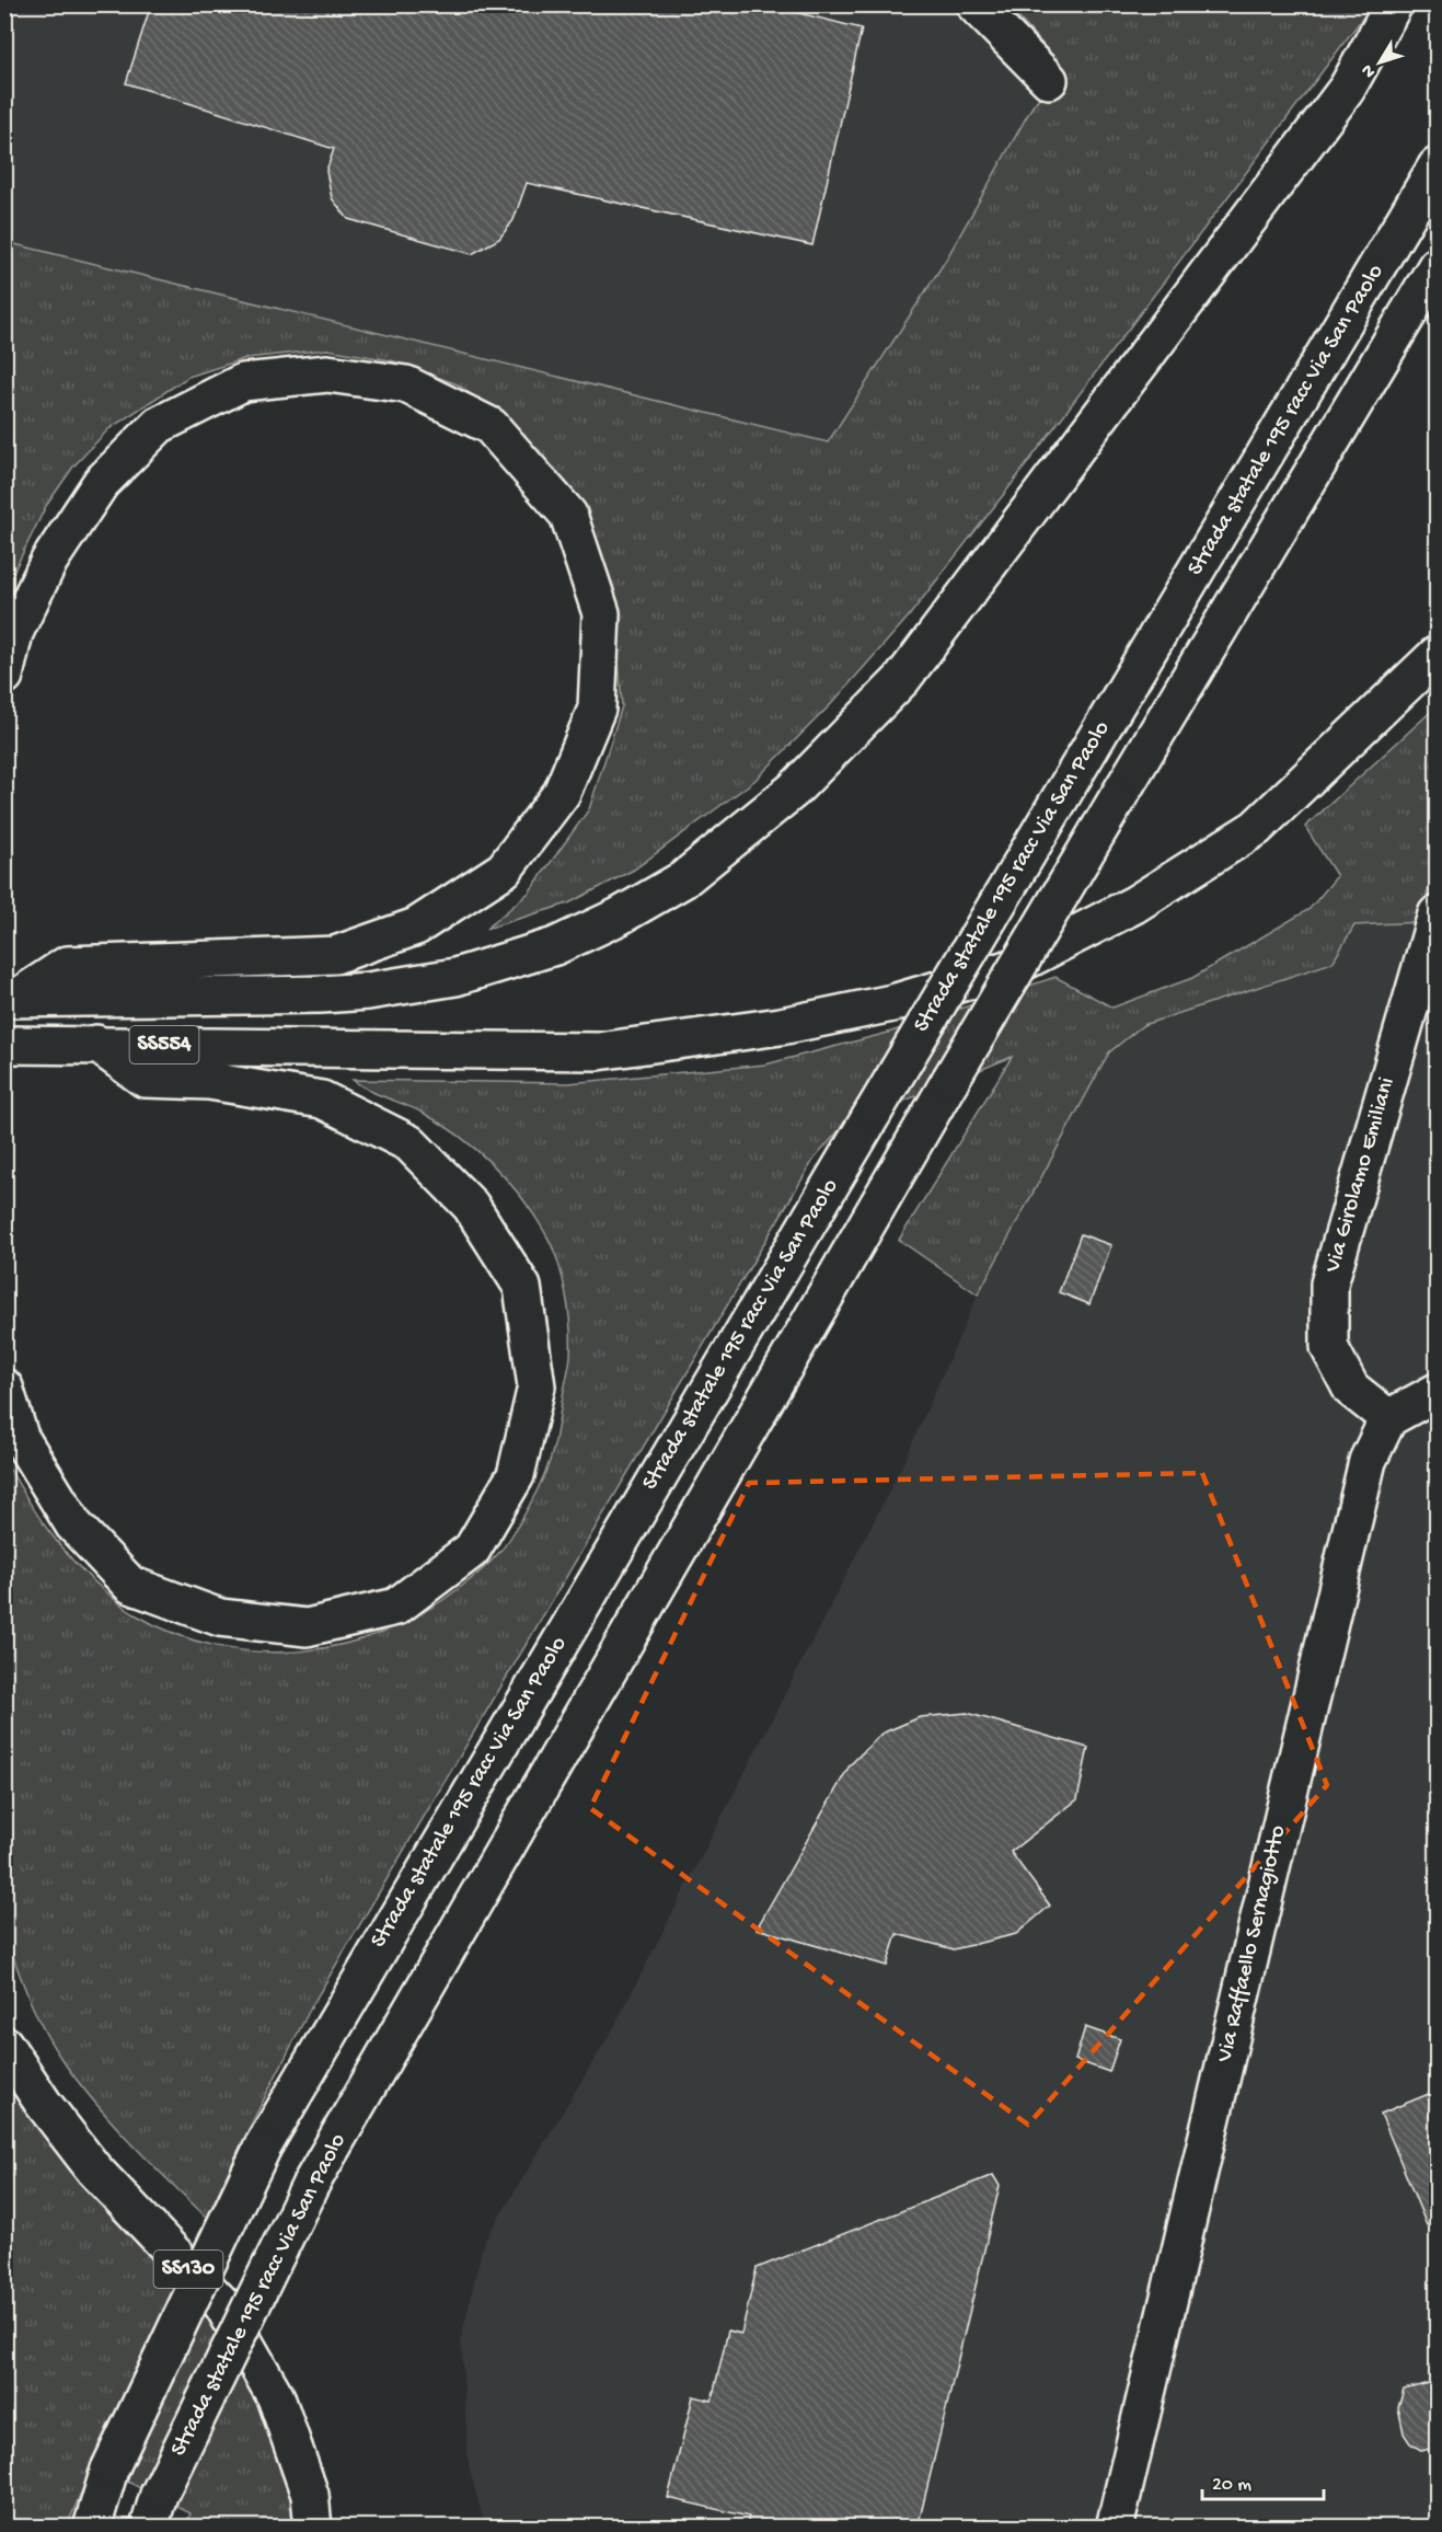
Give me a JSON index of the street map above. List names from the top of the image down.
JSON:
{
  "streets": {
    "main road": [
      "Strada statale 195 racc Via San Paolo",
      "SS554",
      "Via Girolamo Emiliani",
      "Via Raffaello Sernagiotto",
      "SS130"
    ]
  },
  "crossings": [
    ["Via Girolamo Emiliani", "Via Raffaello Sernagiotto"]
  ],
  "scale_bar": "20 m",
  "north": "bottom left"
}
